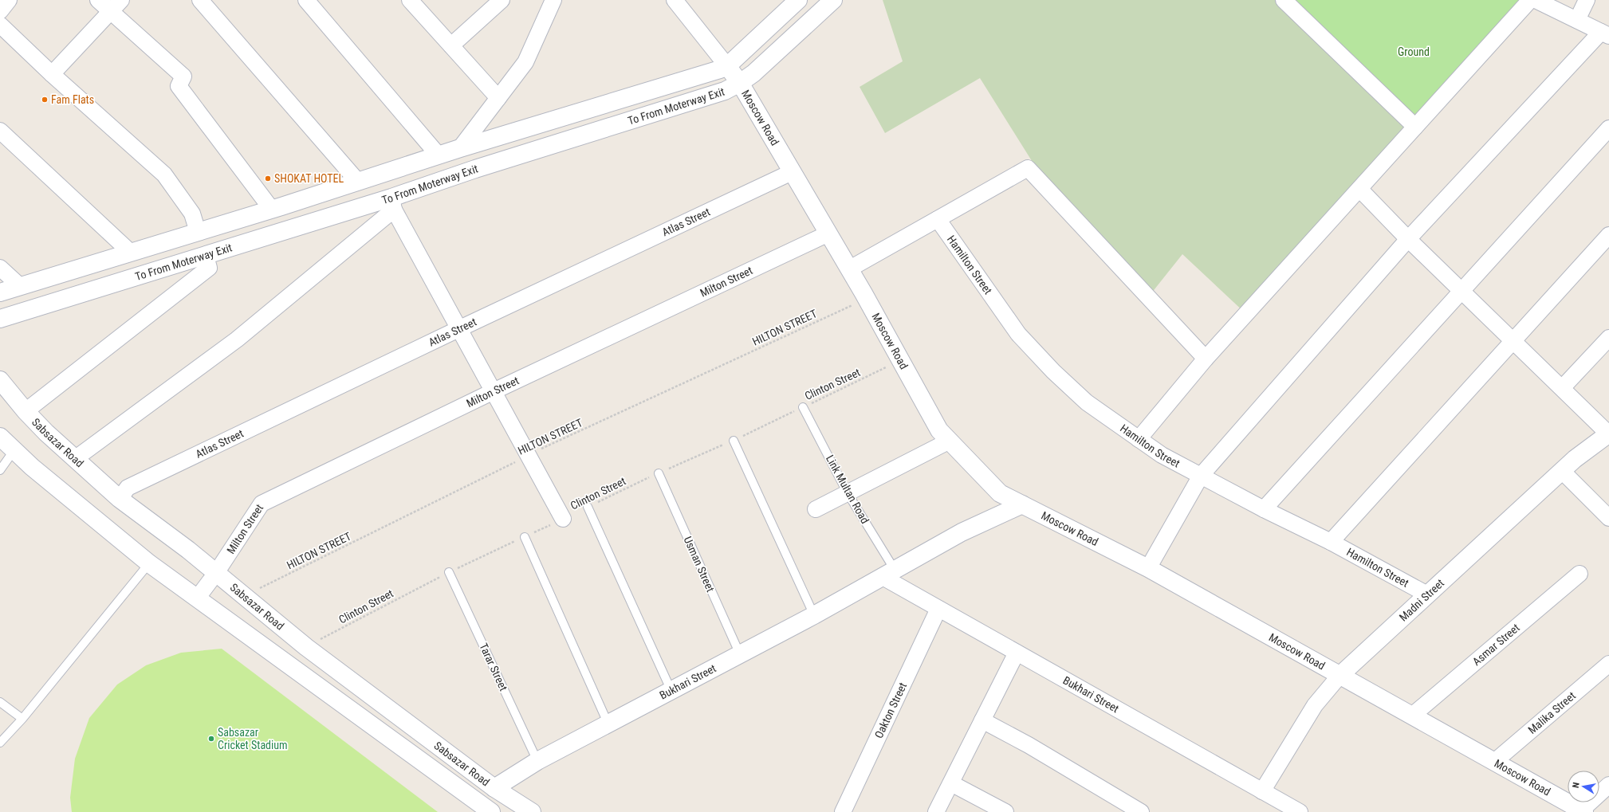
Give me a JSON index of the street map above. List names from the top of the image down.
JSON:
{
  "streets": {
    "main road": [
      "To From Moterway Exit",
      "Moscow Road",
      "Sabsazar Road",
      "Madni Street",
      "Bukhari Street"
    ],
    "street": [
      "Atlas Street",
      "Hamilton Street",
      "Milton Street",
      "Asmar Street",
      "Oakton Street",
      "Malika Street"
    ],
    "lane": ["Link Multan Road", "Usman Street", "Tarar Street"],
    "path": ["HILTON STREET", "Clinton Street"]
  },
  "crossings": [
    ["To From Moterway Exit", "Moscow Road"],
    ["Moscow Road", "Atlas Street"],
    ["Moscow Road", "Milton Street"],
    ["Moscow Road", "HILTON STREET"],
    ["Moscow Road", "Clinton Street"],
    ["Moscow Road", "Madni Street"],
    ["Moscow Road", "Asmar Street"],
    ["Moscow Road", "Bukhari Street"],
    ["Moscow Road", "Malika Street"],
    ["Atlas Street", "Sabsazar Road"],
    ["Hamilton Street", "Madni Street"],
    ["Milton Street", "Sabsazar Road"],
    ["HILTON STREET", "Sabsazar Road"],
    ["Clinton Street", "Sabsazar Road"],
    ["Clinton Street", "Link Multan Road"],
    ["Clinton Street", "Usman Street"],
    ["Clinton Street", "Tarar Street"],
    ["Sabsazar Road", "Bukhari Street"],
    ["Link Multan Road", "Bukhari Street"],
    ["Usman Street", "Bukhari Street"],
    ["Madni Street", "Bukhari Street"],
    ["Tarar Street", "Bukhari Street"],
    ["Bukhari Street", "Oakton Street"]
  ],
  "parks": ["Ground"],
  "places": ["Fam Flats", "SHOKAT HOTEL", "Sabsazar Cricket Stadium"],
  "north": "left"
}
